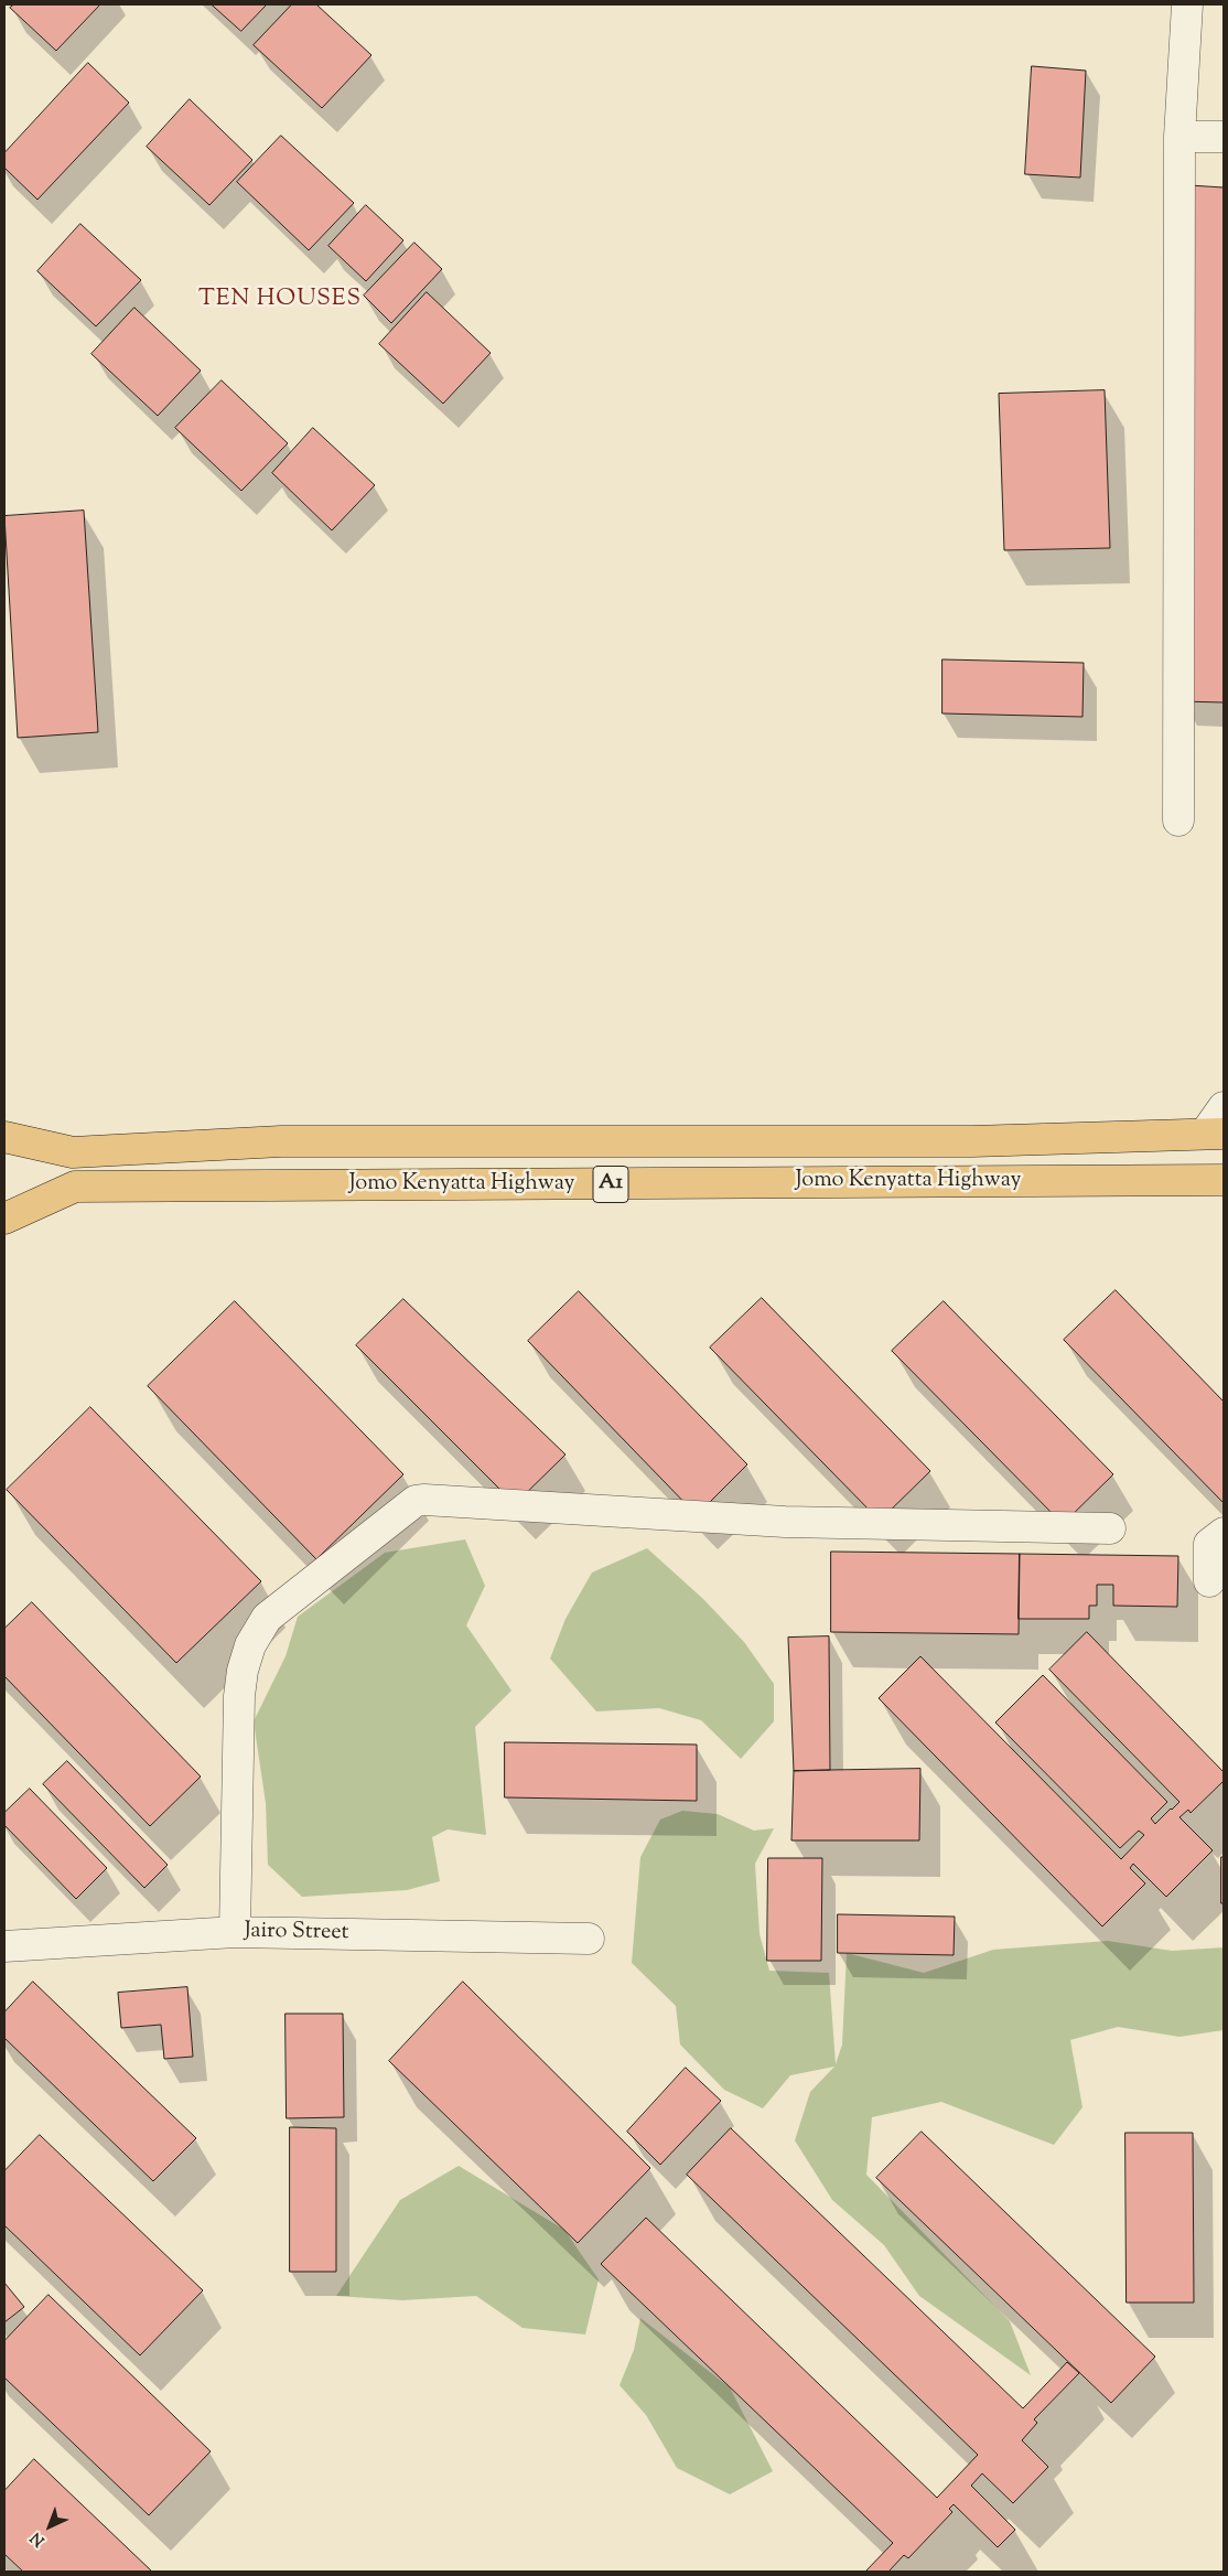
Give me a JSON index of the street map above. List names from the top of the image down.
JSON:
{
  "streets": {
    "highway": ["Jomo Kenyatta Highway", "A1"],
    "street": ["Jairo Street"]
  },
  "districts": ["TEN HOUSES"],
  "north": "bottom left"
}
